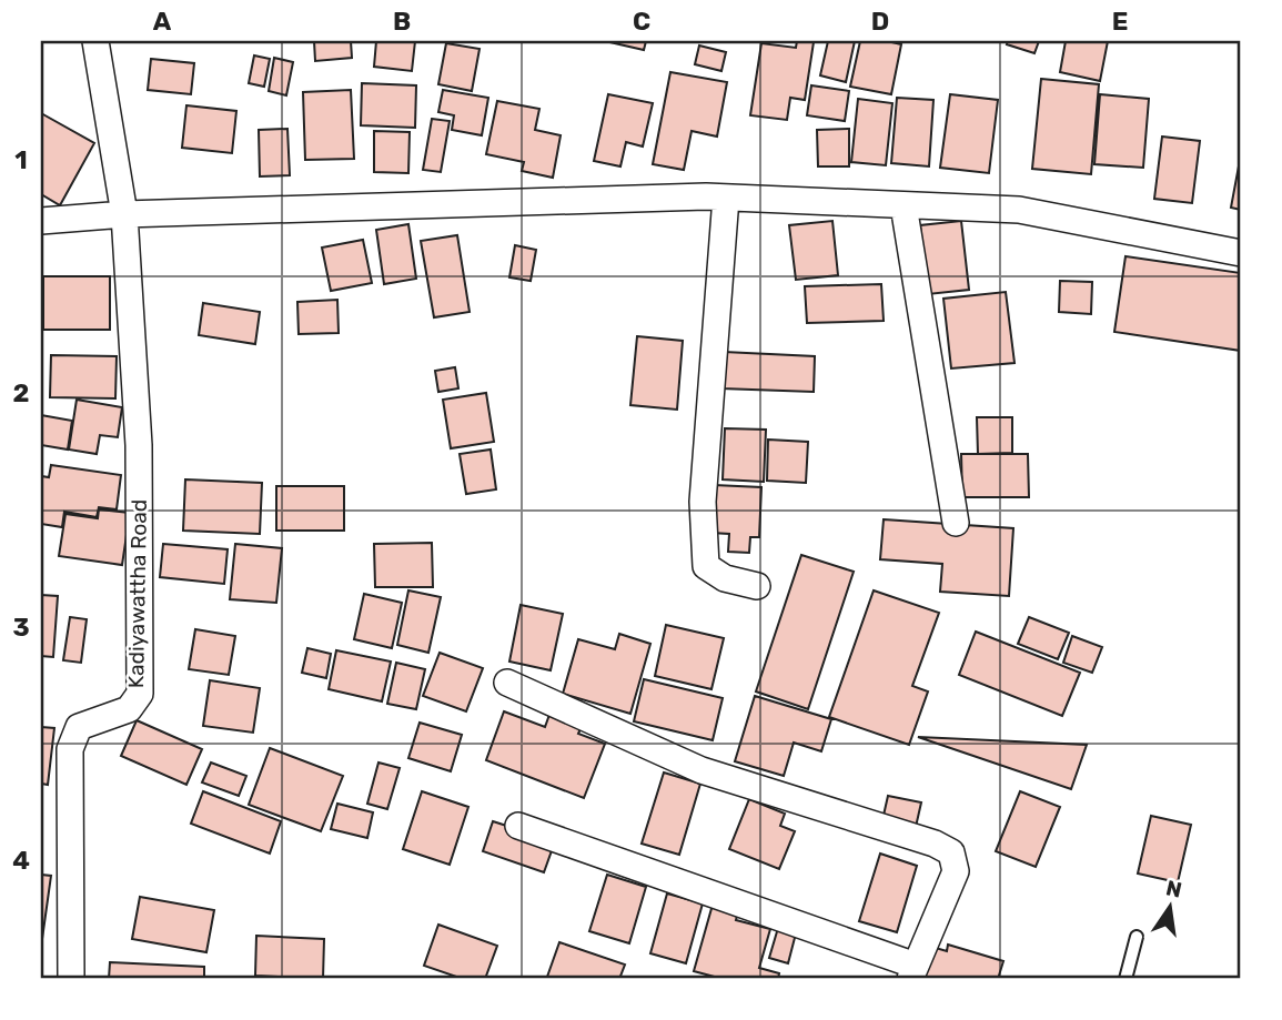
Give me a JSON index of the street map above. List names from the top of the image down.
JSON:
{
  "streets": {
    "street": ["Kadiyawattha Road"]
  },
  "north": "top",
  "grid": {
    "columns": [
      "A",
      "B",
      "C",
      "D",
      "E"
    ],
    "rows": [
      "1",
      "2",
      "3",
      "4"
    ]
  }
}
